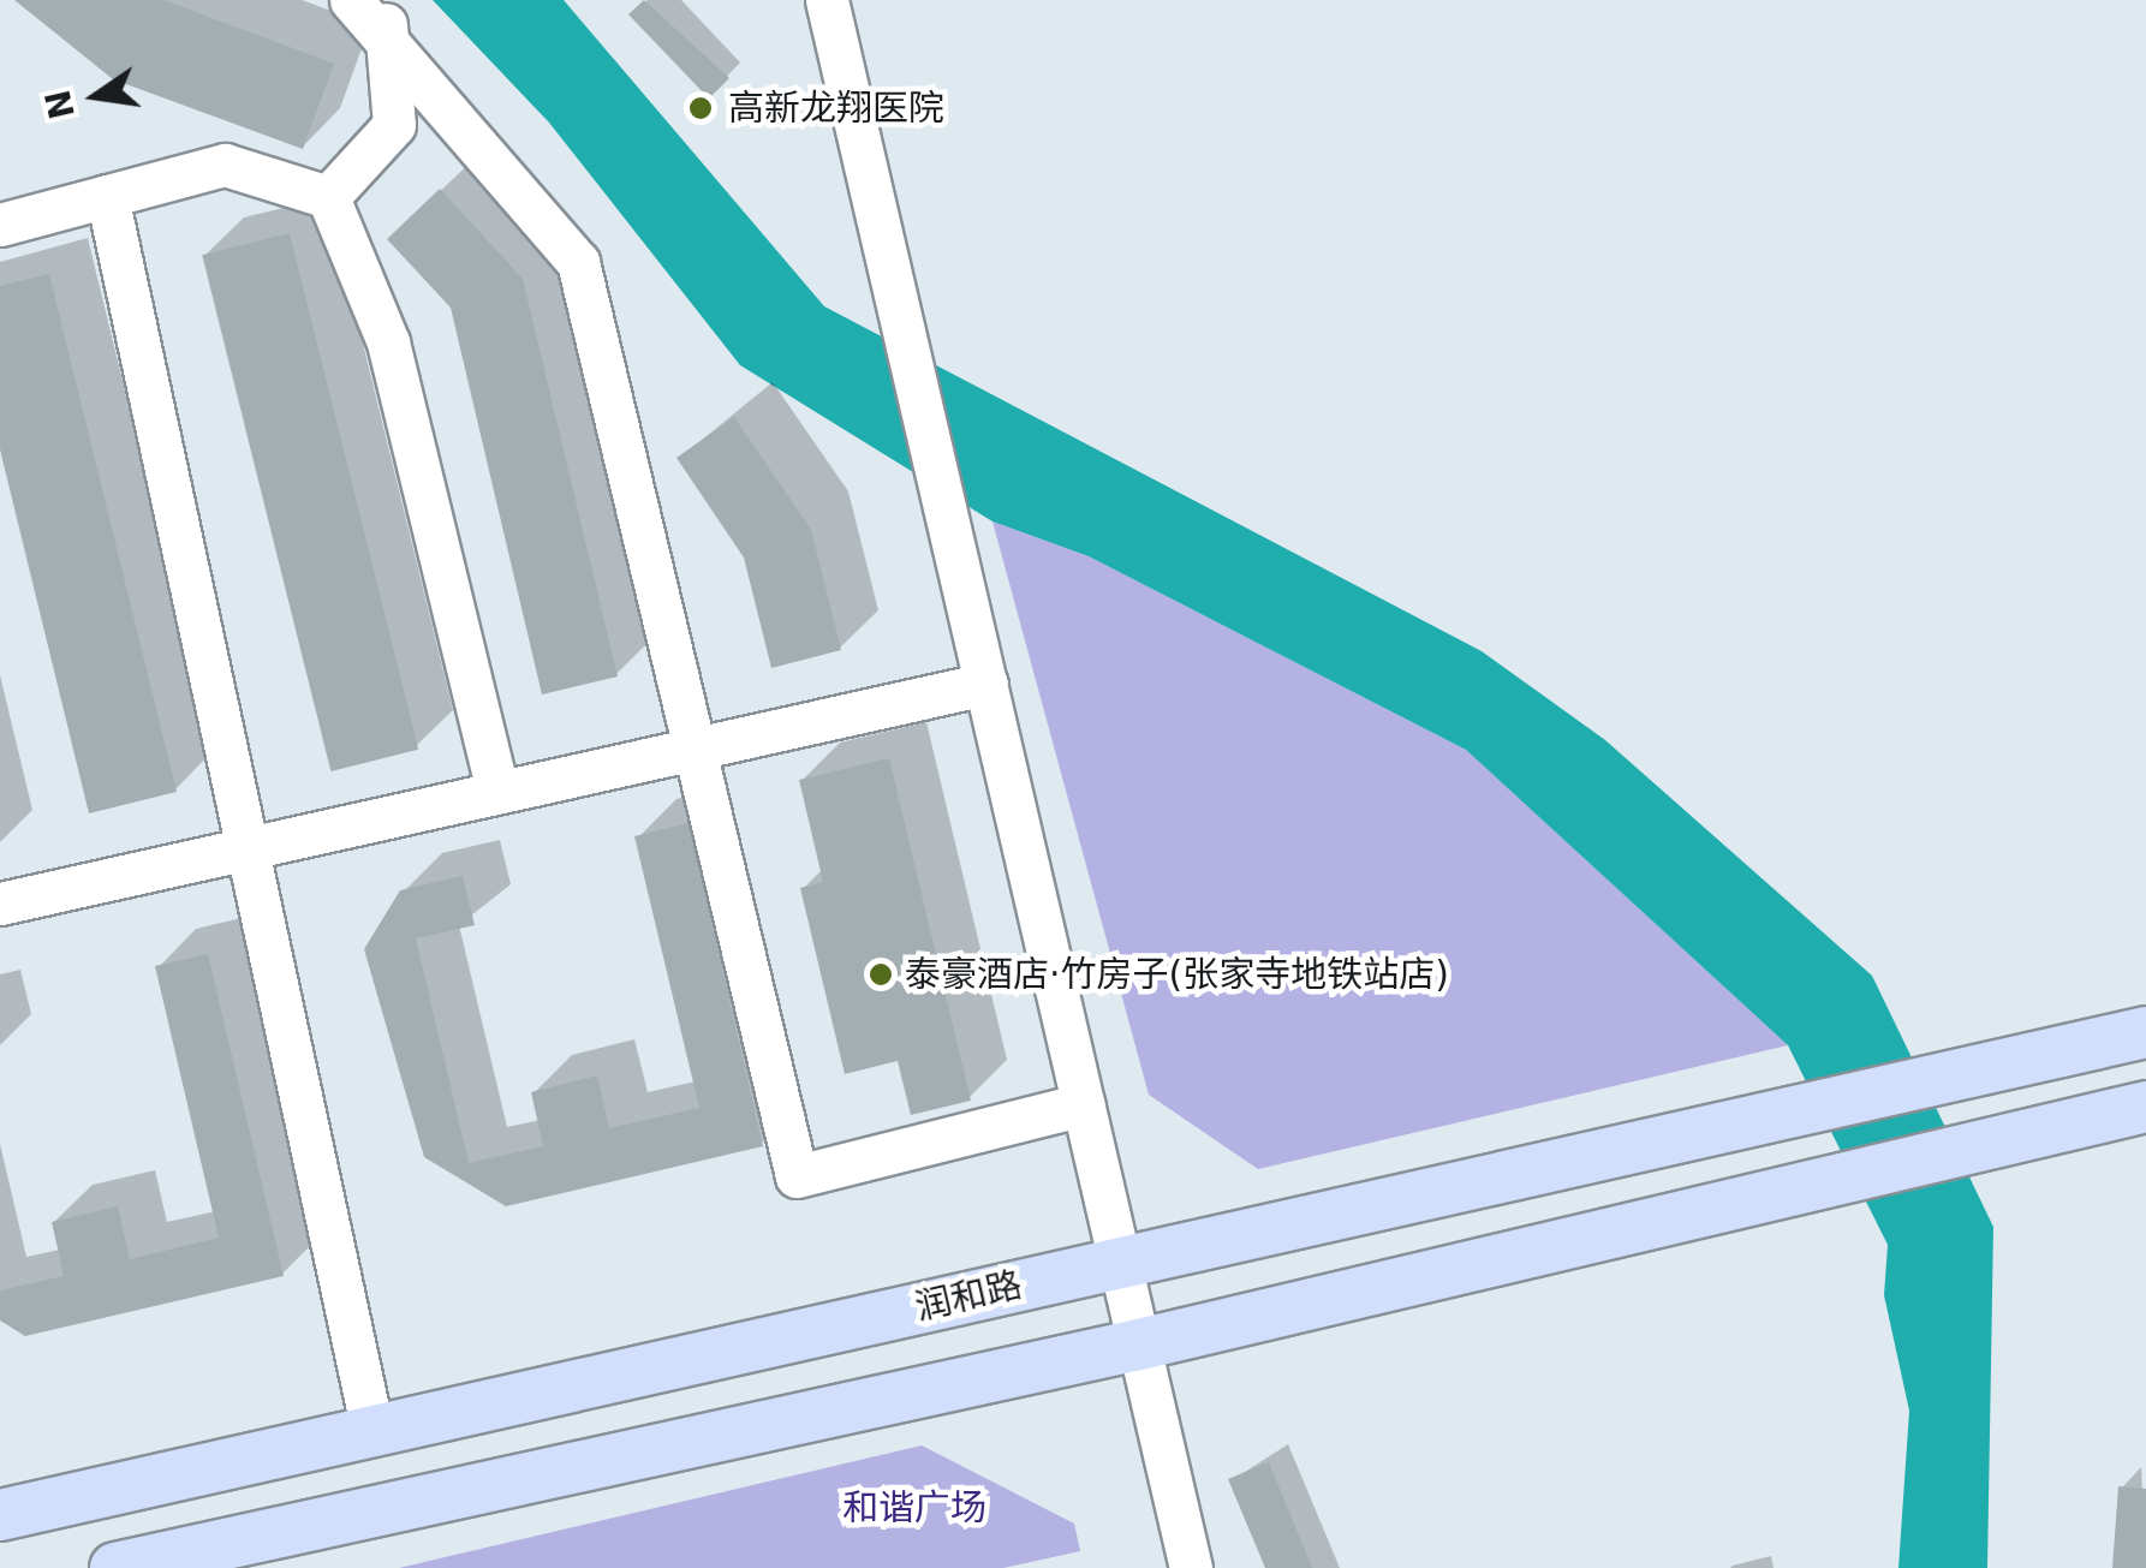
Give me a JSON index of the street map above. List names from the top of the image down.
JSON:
{
  "streets": {
    "main road": ["润和路"]
  },
  "parks": ["和谐广场"],
  "places": ["高新龙翔医院", "泰豪酒店·竹房子(张家寺地铁站店)"],
  "north": "left"
}
